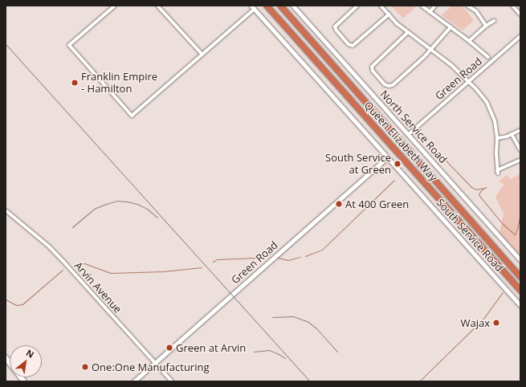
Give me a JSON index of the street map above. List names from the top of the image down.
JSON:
{
  "streets": {
    "highway": ["Queen Elizabeth Way"],
    "street": [
      "Green Road",
      "North Service Road",
      "South Service Road",
      "Arvin Avenue"
    ]
  },
  "crossings": [
    ["Green Road", "North Service Road"],
    ["Green Road", "South Service Road"],
    ["Green Road", "Arvin Avenue"]
  ],
  "places": [
    "Franklin Empire - Hamilton",
    "South Service at Green",
    "At 400 Green",
    "Wajax",
    "Green at Arvin",
    "One:One Manufacturing"
  ],
  "north": "top right"
}
